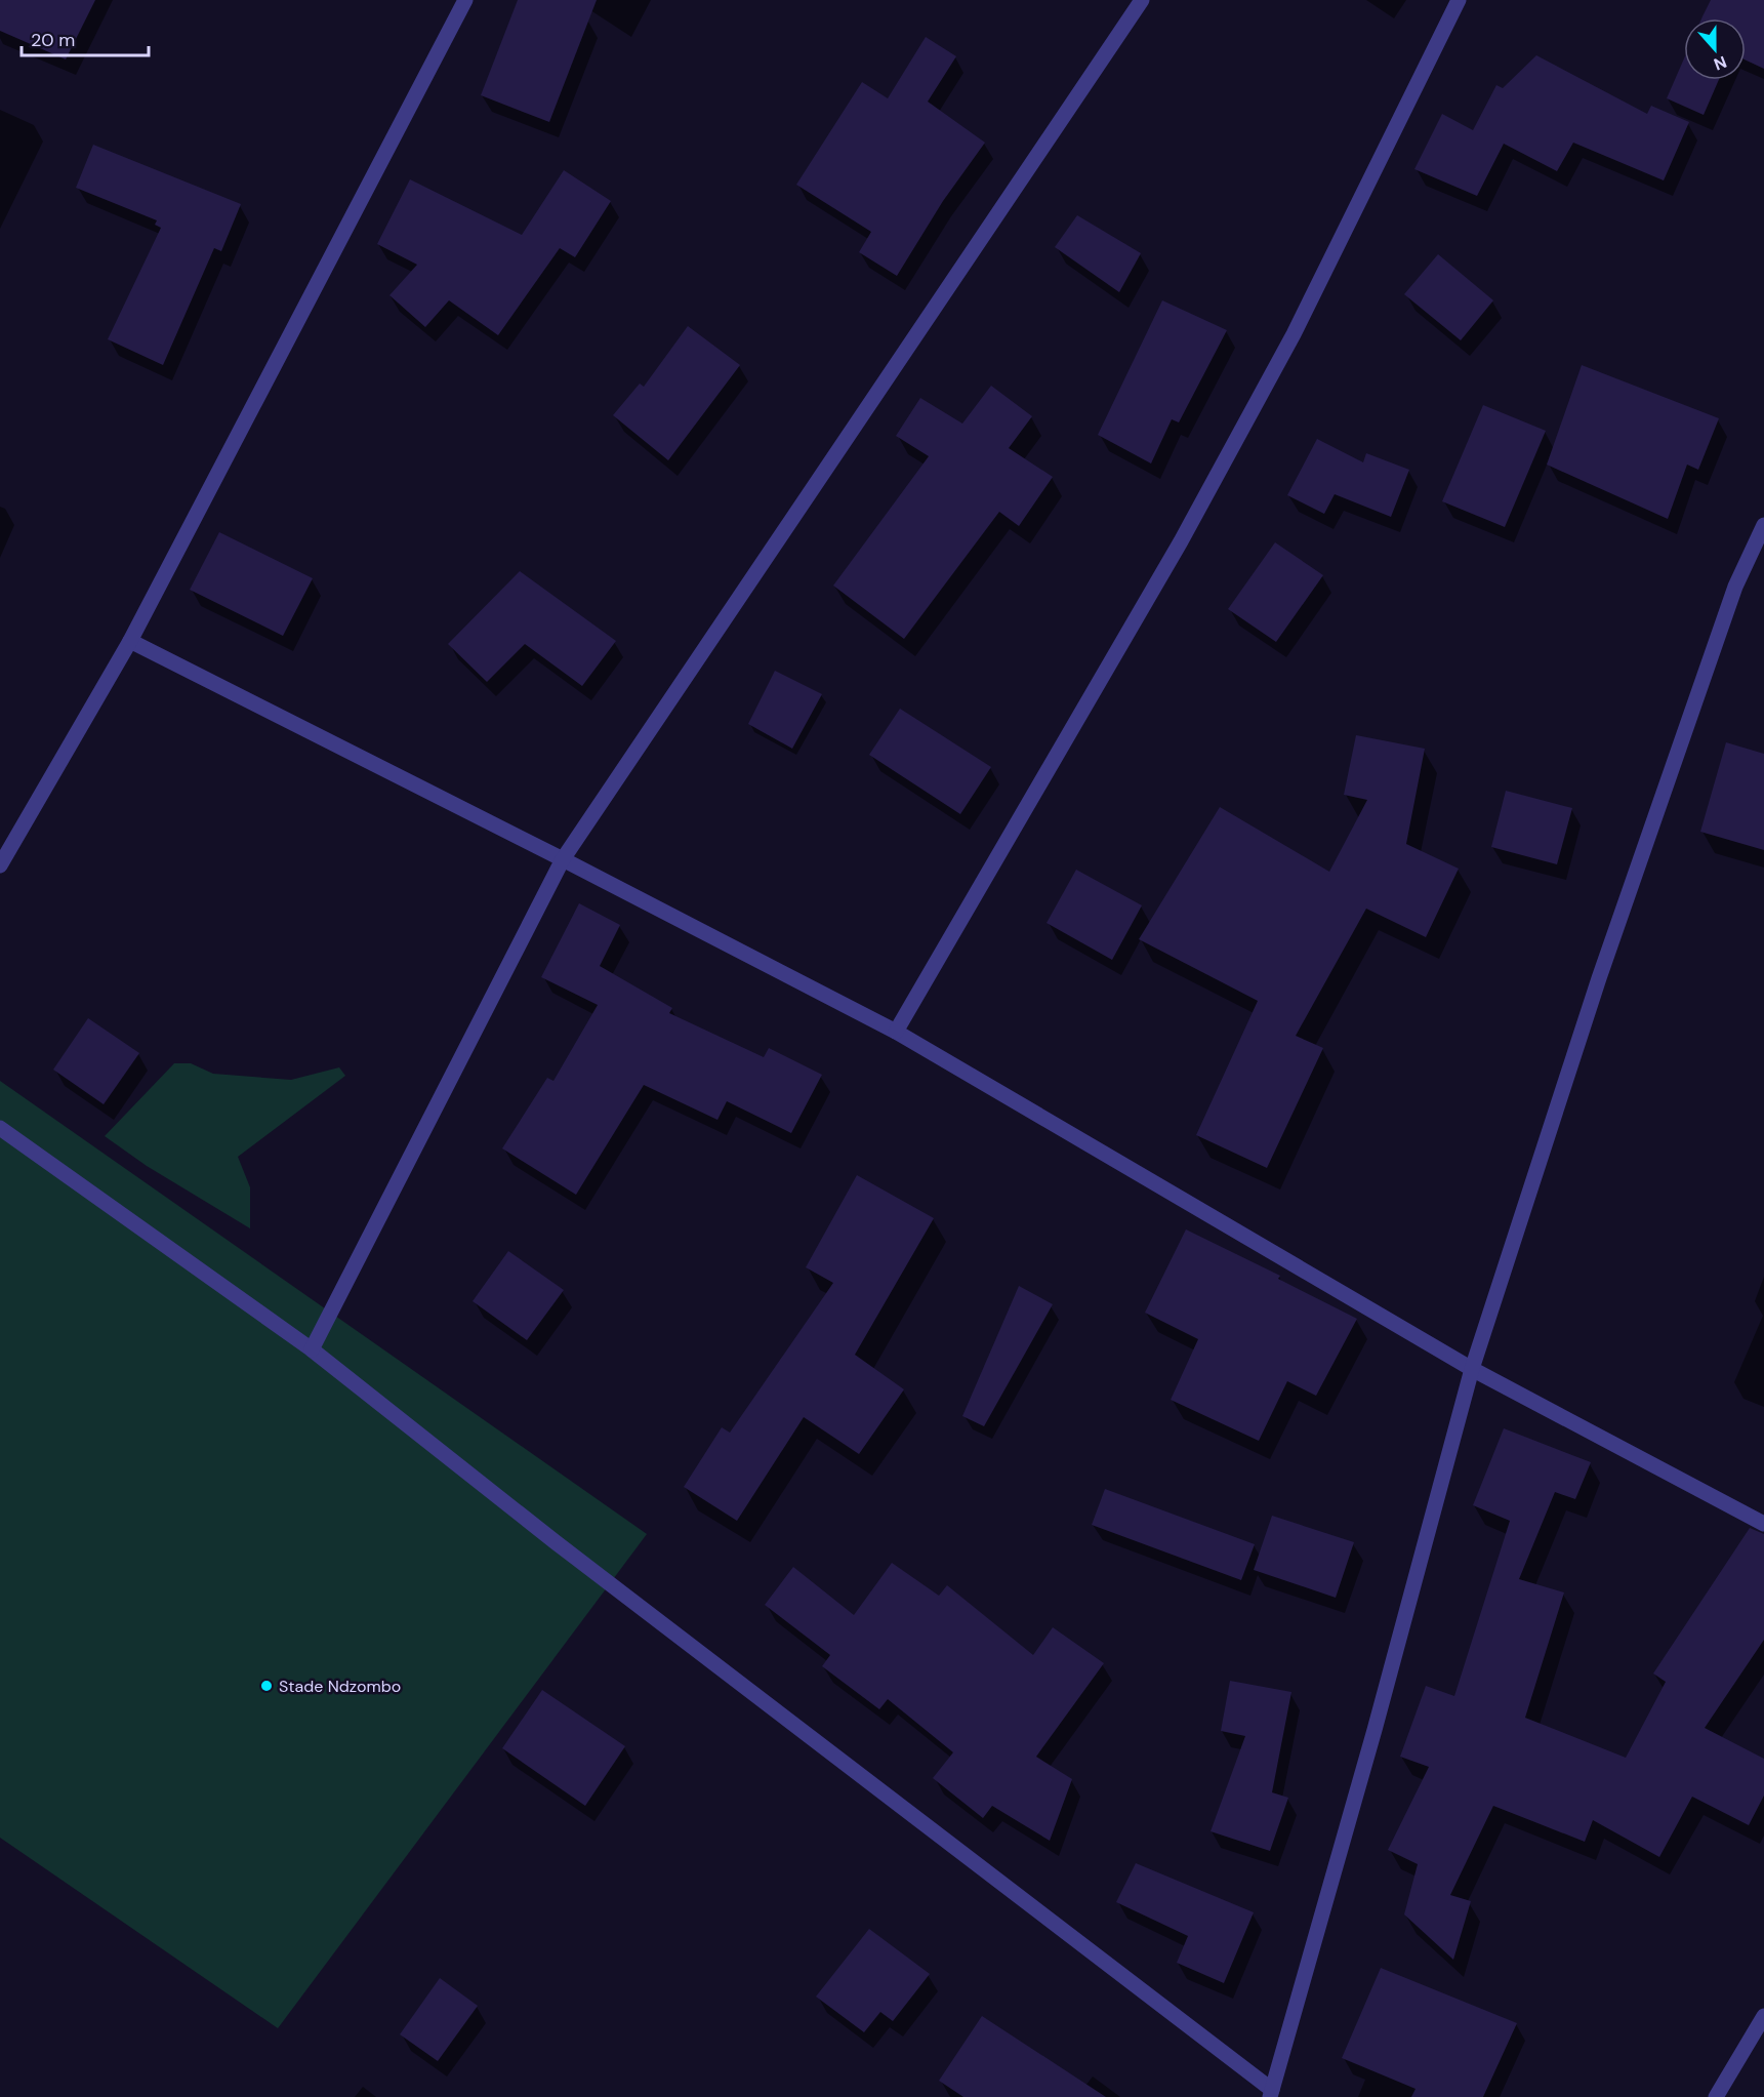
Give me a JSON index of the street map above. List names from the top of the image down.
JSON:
{
  "places": ["Stade Ndzombo"],
  "scale_bar": "20 m",
  "north": "bottom"
}
